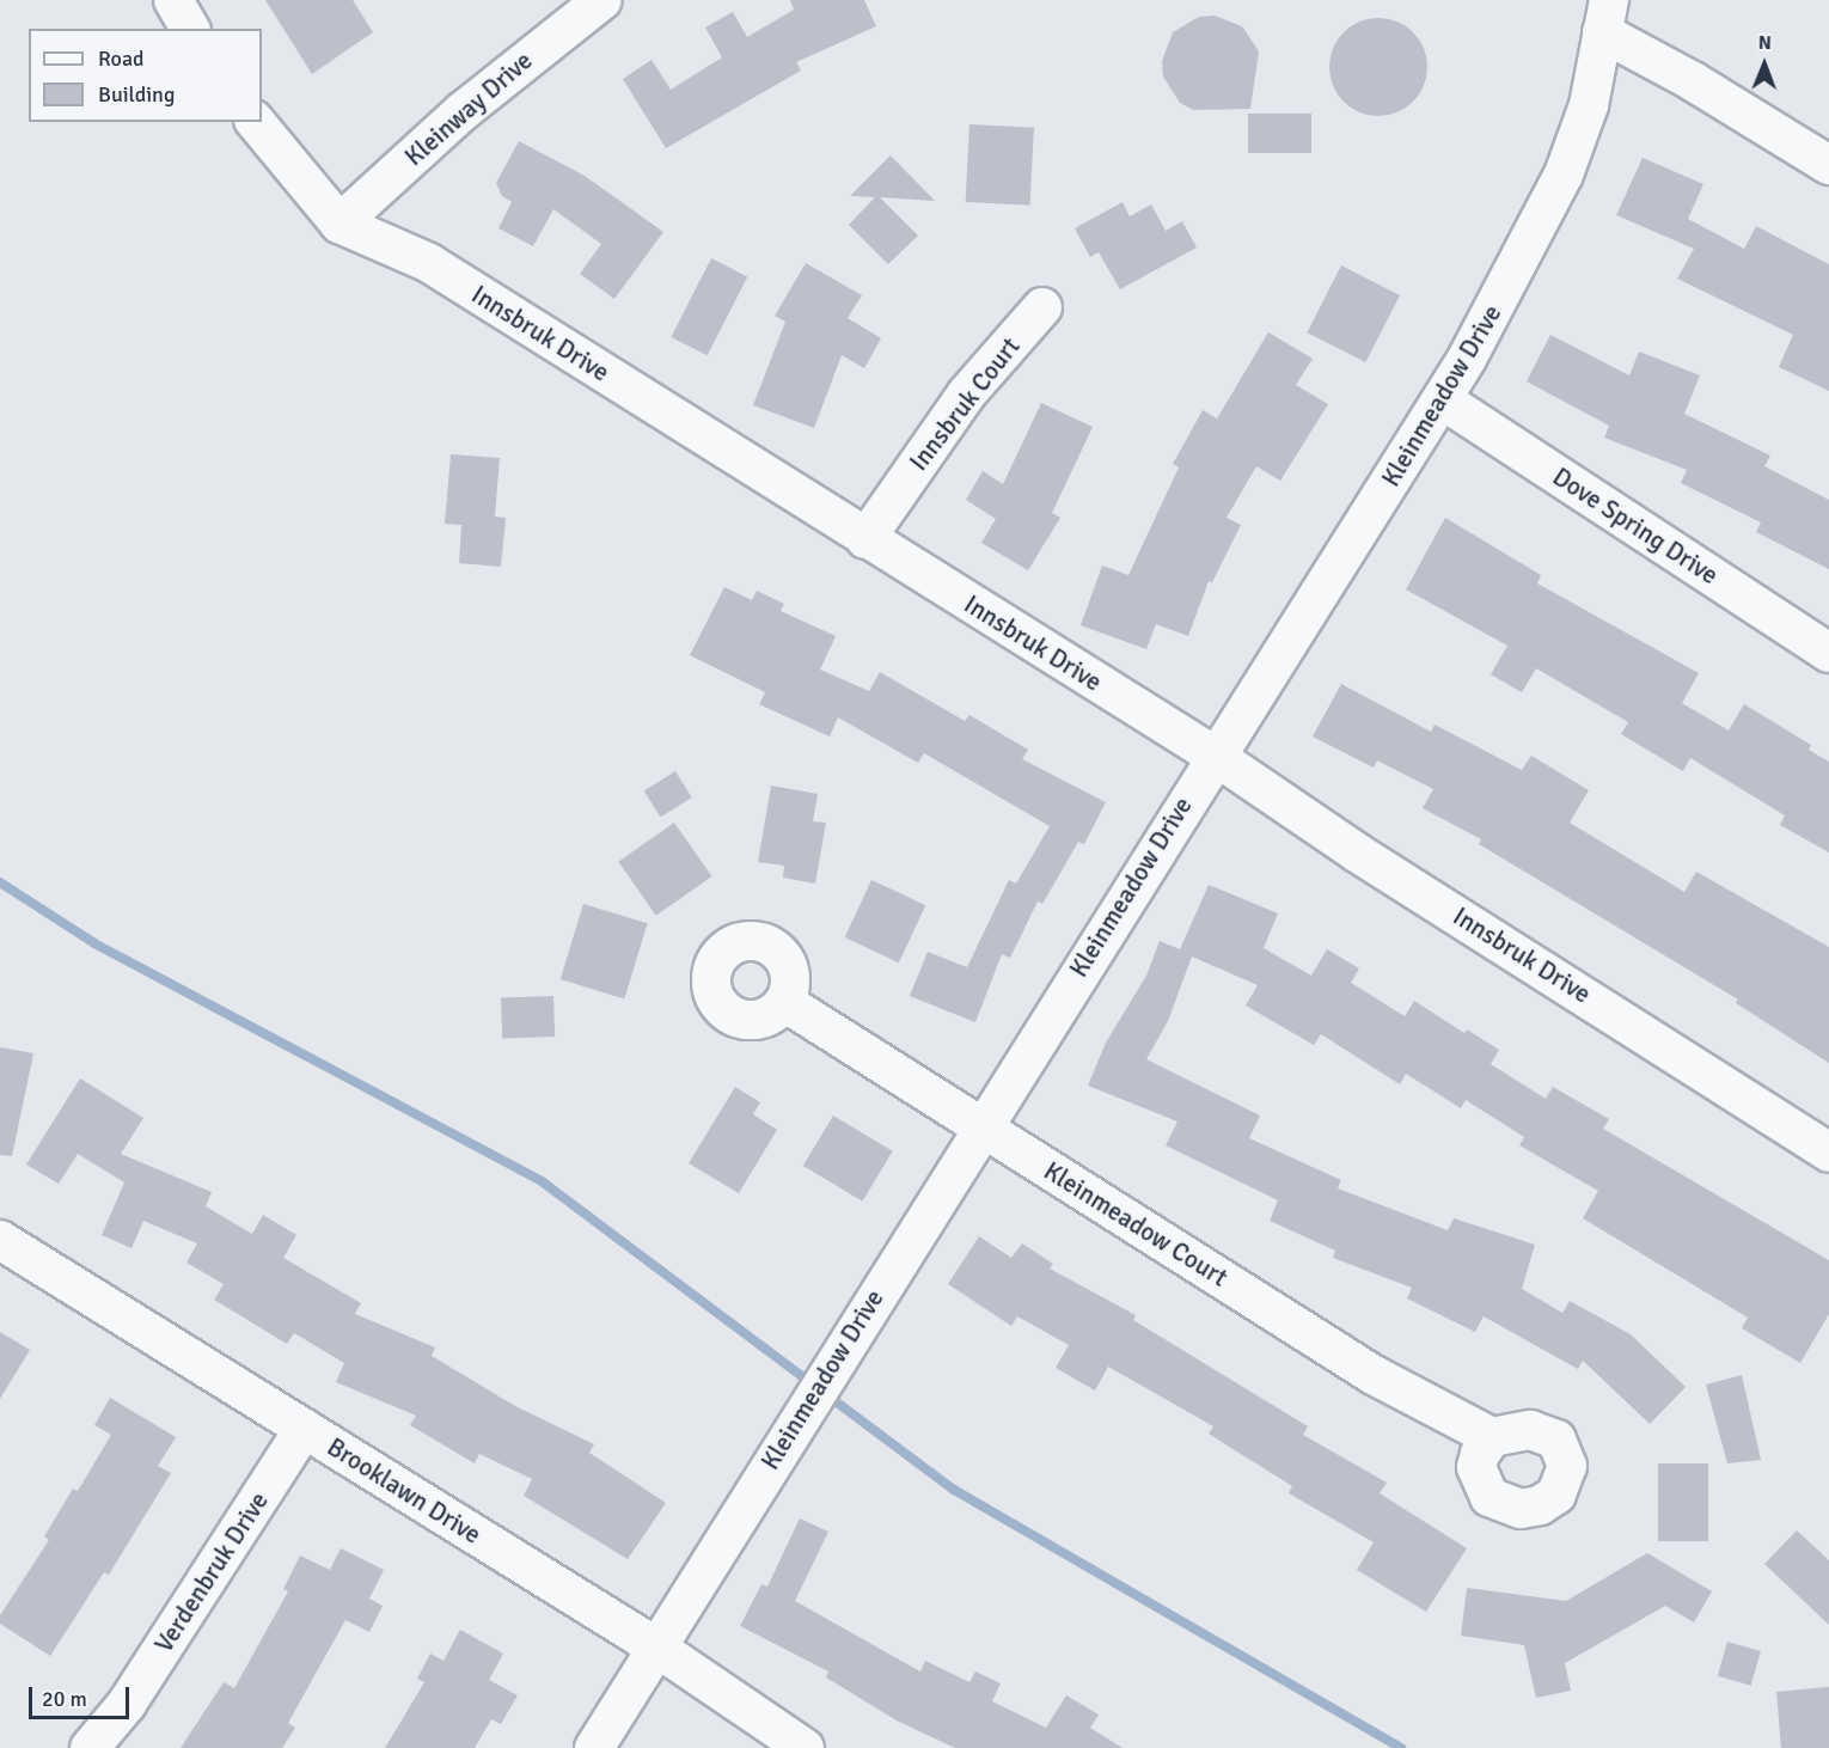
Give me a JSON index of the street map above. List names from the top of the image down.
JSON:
{
  "streets": {
    "street": [
      "Kleinway Drive",
      "Innsbruk Drive",
      "Kleinmeadow Drive",
      "Innsbruk Court",
      "Dove Spring Drive",
      "Kleinmeadow Court",
      "Brooklawn Drive",
      "Verdenbruk Drive"
    ]
  },
  "crossings": [
    ["Kleinway Drive", "Innsbruk Drive"],
    ["Innsbruk Drive", "Kleinmeadow Drive"],
    ["Innsbruk Drive", "Innsbruk Court"],
    ["Kleinmeadow Drive", "Dove Spring Drive"],
    ["Kleinmeadow Drive", "Kleinmeadow Court"],
    ["Kleinmeadow Drive", "Brooklawn Drive"],
    ["Brooklawn Drive", "Verdenbruk Drive"]
  ],
  "legend": ["Road", "Building"],
  "scale_bar": "20 m",
  "north": "top"
}
